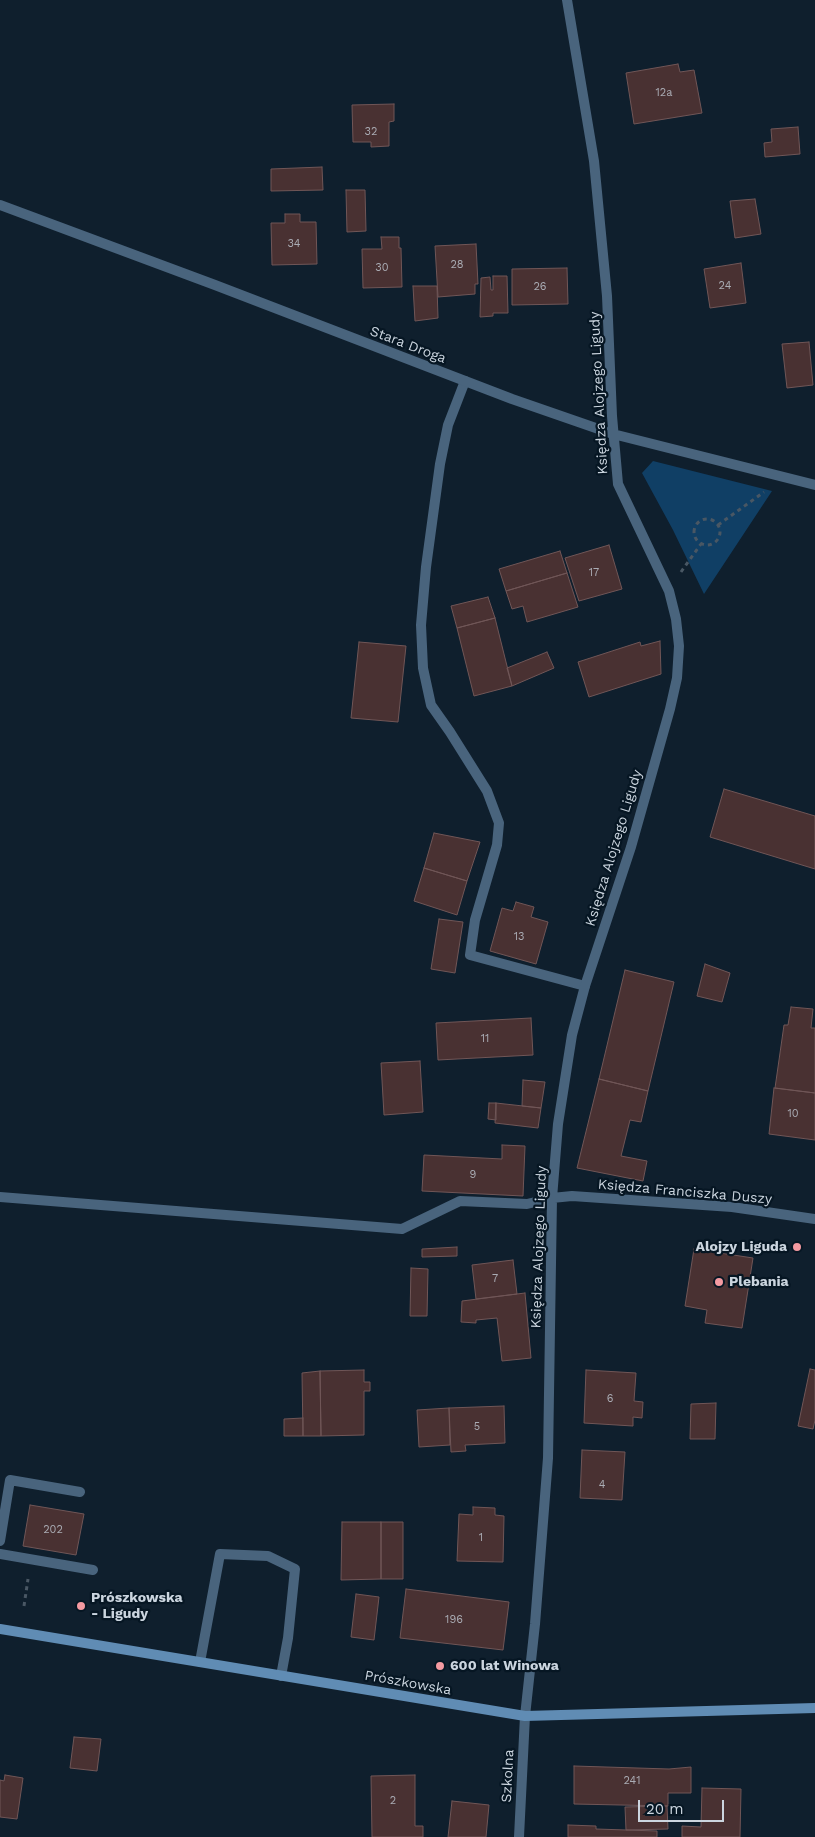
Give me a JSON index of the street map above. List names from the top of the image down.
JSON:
{
  "streets": {
    "main road": ["Prószkowska"],
    "street": [
      "Stara Droga",
      "Księdza Alojzego Ligudy",
      "Księdza Franciszka Duszy",
      "Szkolna"
    ]
  },
  "crossings": [
    ["Stara Droga", "Księdza Alojzego Ligudy"],
    ["Księdza Alojzego Ligudy", "Księdza Franciszka Duszy"],
    ["Księdza Alojzego Ligudy", "Prószkowska"],
    ["Księdza Alojzego Ligudy", "Szkolna"],
    ["Prószkowska", "Szkolna"]
  ],
  "places": [
    "Alojzy Liguda",
    "Plebania",
    "Prószkowska - Ligudy",
    "600 lat Winowa"
  ],
  "house_numbers": [
    "12a",
    "32",
    "34",
    "28",
    "30",
    "24",
    "26",
    "17",
    "13",
    "11",
    "10",
    "9",
    "7",
    "6",
    "5",
    "4",
    "202",
    "1",
    "196",
    "241",
    "2"
  ],
  "scale_bar": "20 m"
}
